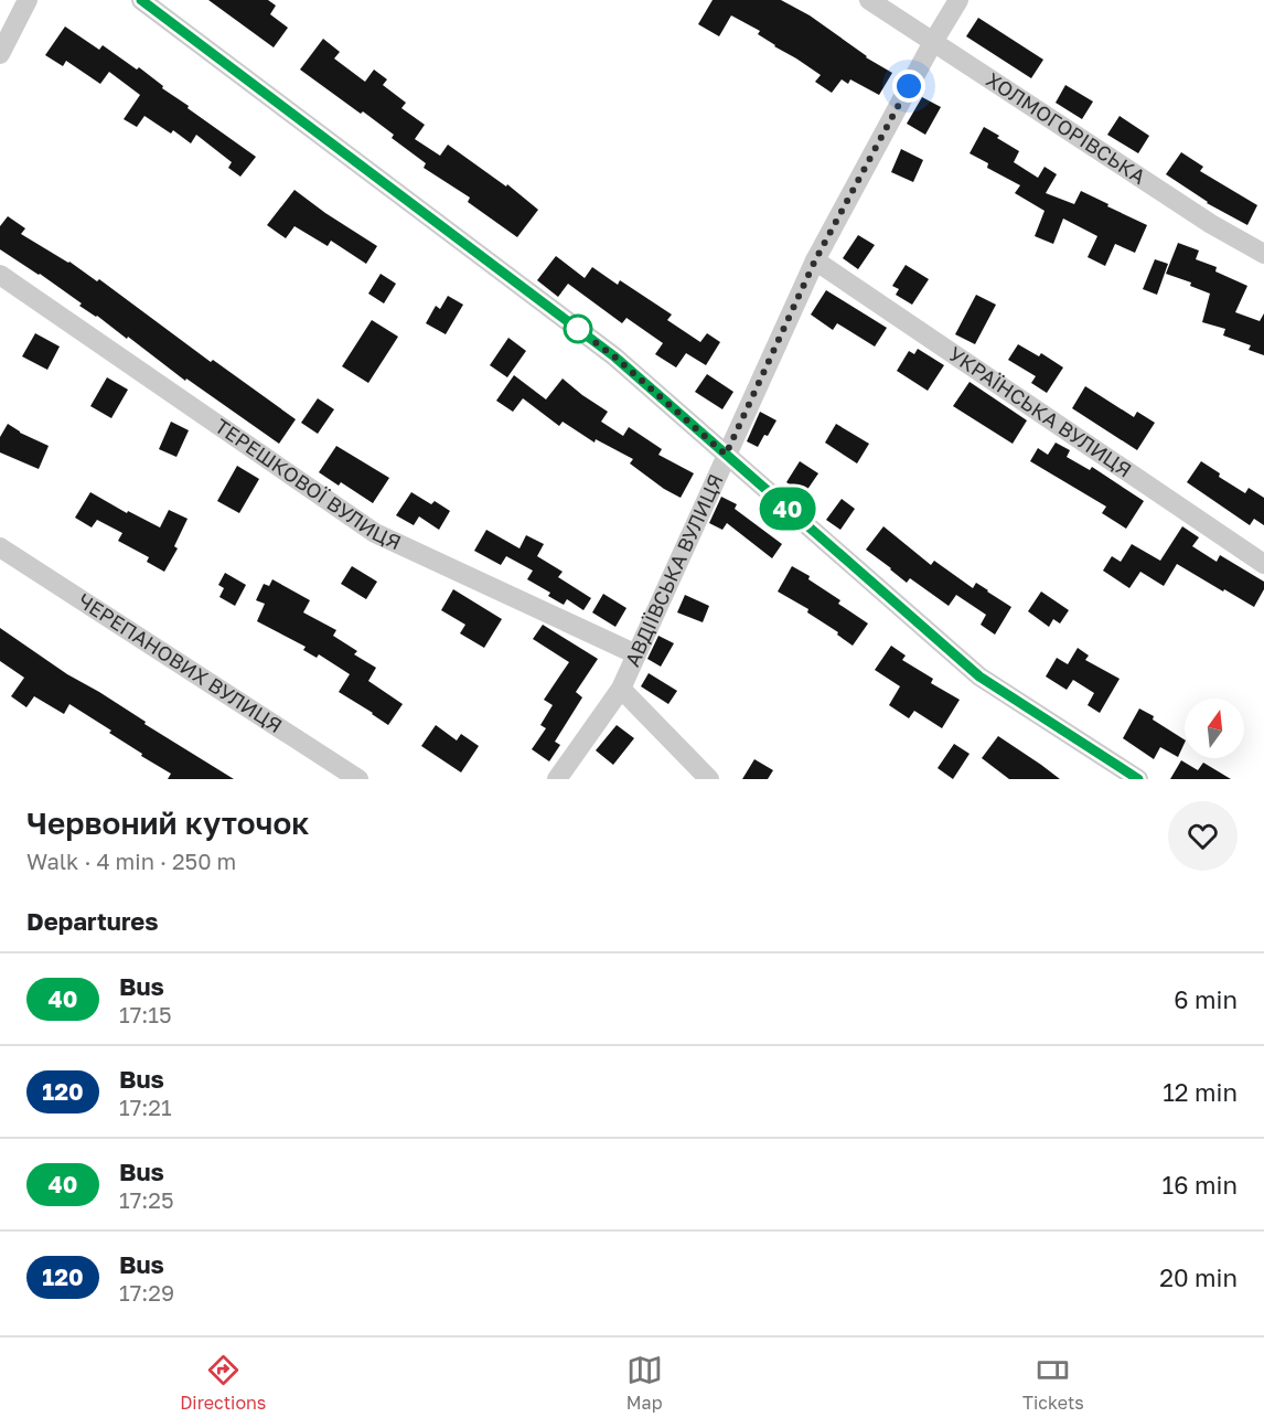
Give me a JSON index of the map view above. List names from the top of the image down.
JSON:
{
  "streets": {
    "street": [
      "ХОЛМОГОРІВСЬКА",
      "УКРАЇНСЬКА ВУЛИЦЯ",
      "ТЕРЕШКОВОЇ ВУЛИЦЯ",
      "АВДІЇВСЬКА ВУЛИЦЯ",
      "ЧЕРЕПАНОВИХ ВУЛИЦЯ"
    ]
  },
  "crossings": [
    ["ХОЛМОГОРІВСЬКА", "АВДІЇВСЬКА ВУЛИЦЯ"],
    ["УКРАЇНСЬКА ВУЛИЦЯ", "АВДІЇВСЬКА ВУЛИЦЯ"],
    ["ТЕРЕШКОВОЇ ВУЛИЦЯ", "АВДІЇВСЬКА ВУЛИЦЯ"]
  ],
  "lines": ["bus line 40"],
  "north": "top",
  "page": {
    "on_map": "40",
    "heading": [
      ["Червоний куточок", "Walk · 4 min · 250 m"],
      "Departures"
    ],
    "list": [
      {
        "mark": "40",
        "name": "Bus",
        "note": "17:15",
        "value": "6 min"
      },
      {
        "mark": "120",
        "name": "Bus",
        "note": "17:21",
        "value": "12 min"
      },
      {
        "mark": "40",
        "name": "Bus",
        "note": "17:25",
        "value": "16 min"
      },
      {
        "mark": "120",
        "name": "Bus",
        "note": "17:29",
        "value": "20 min"
      }
    ],
    "tabs": ["Directions", "Map", "Tickets"]
  }
}
